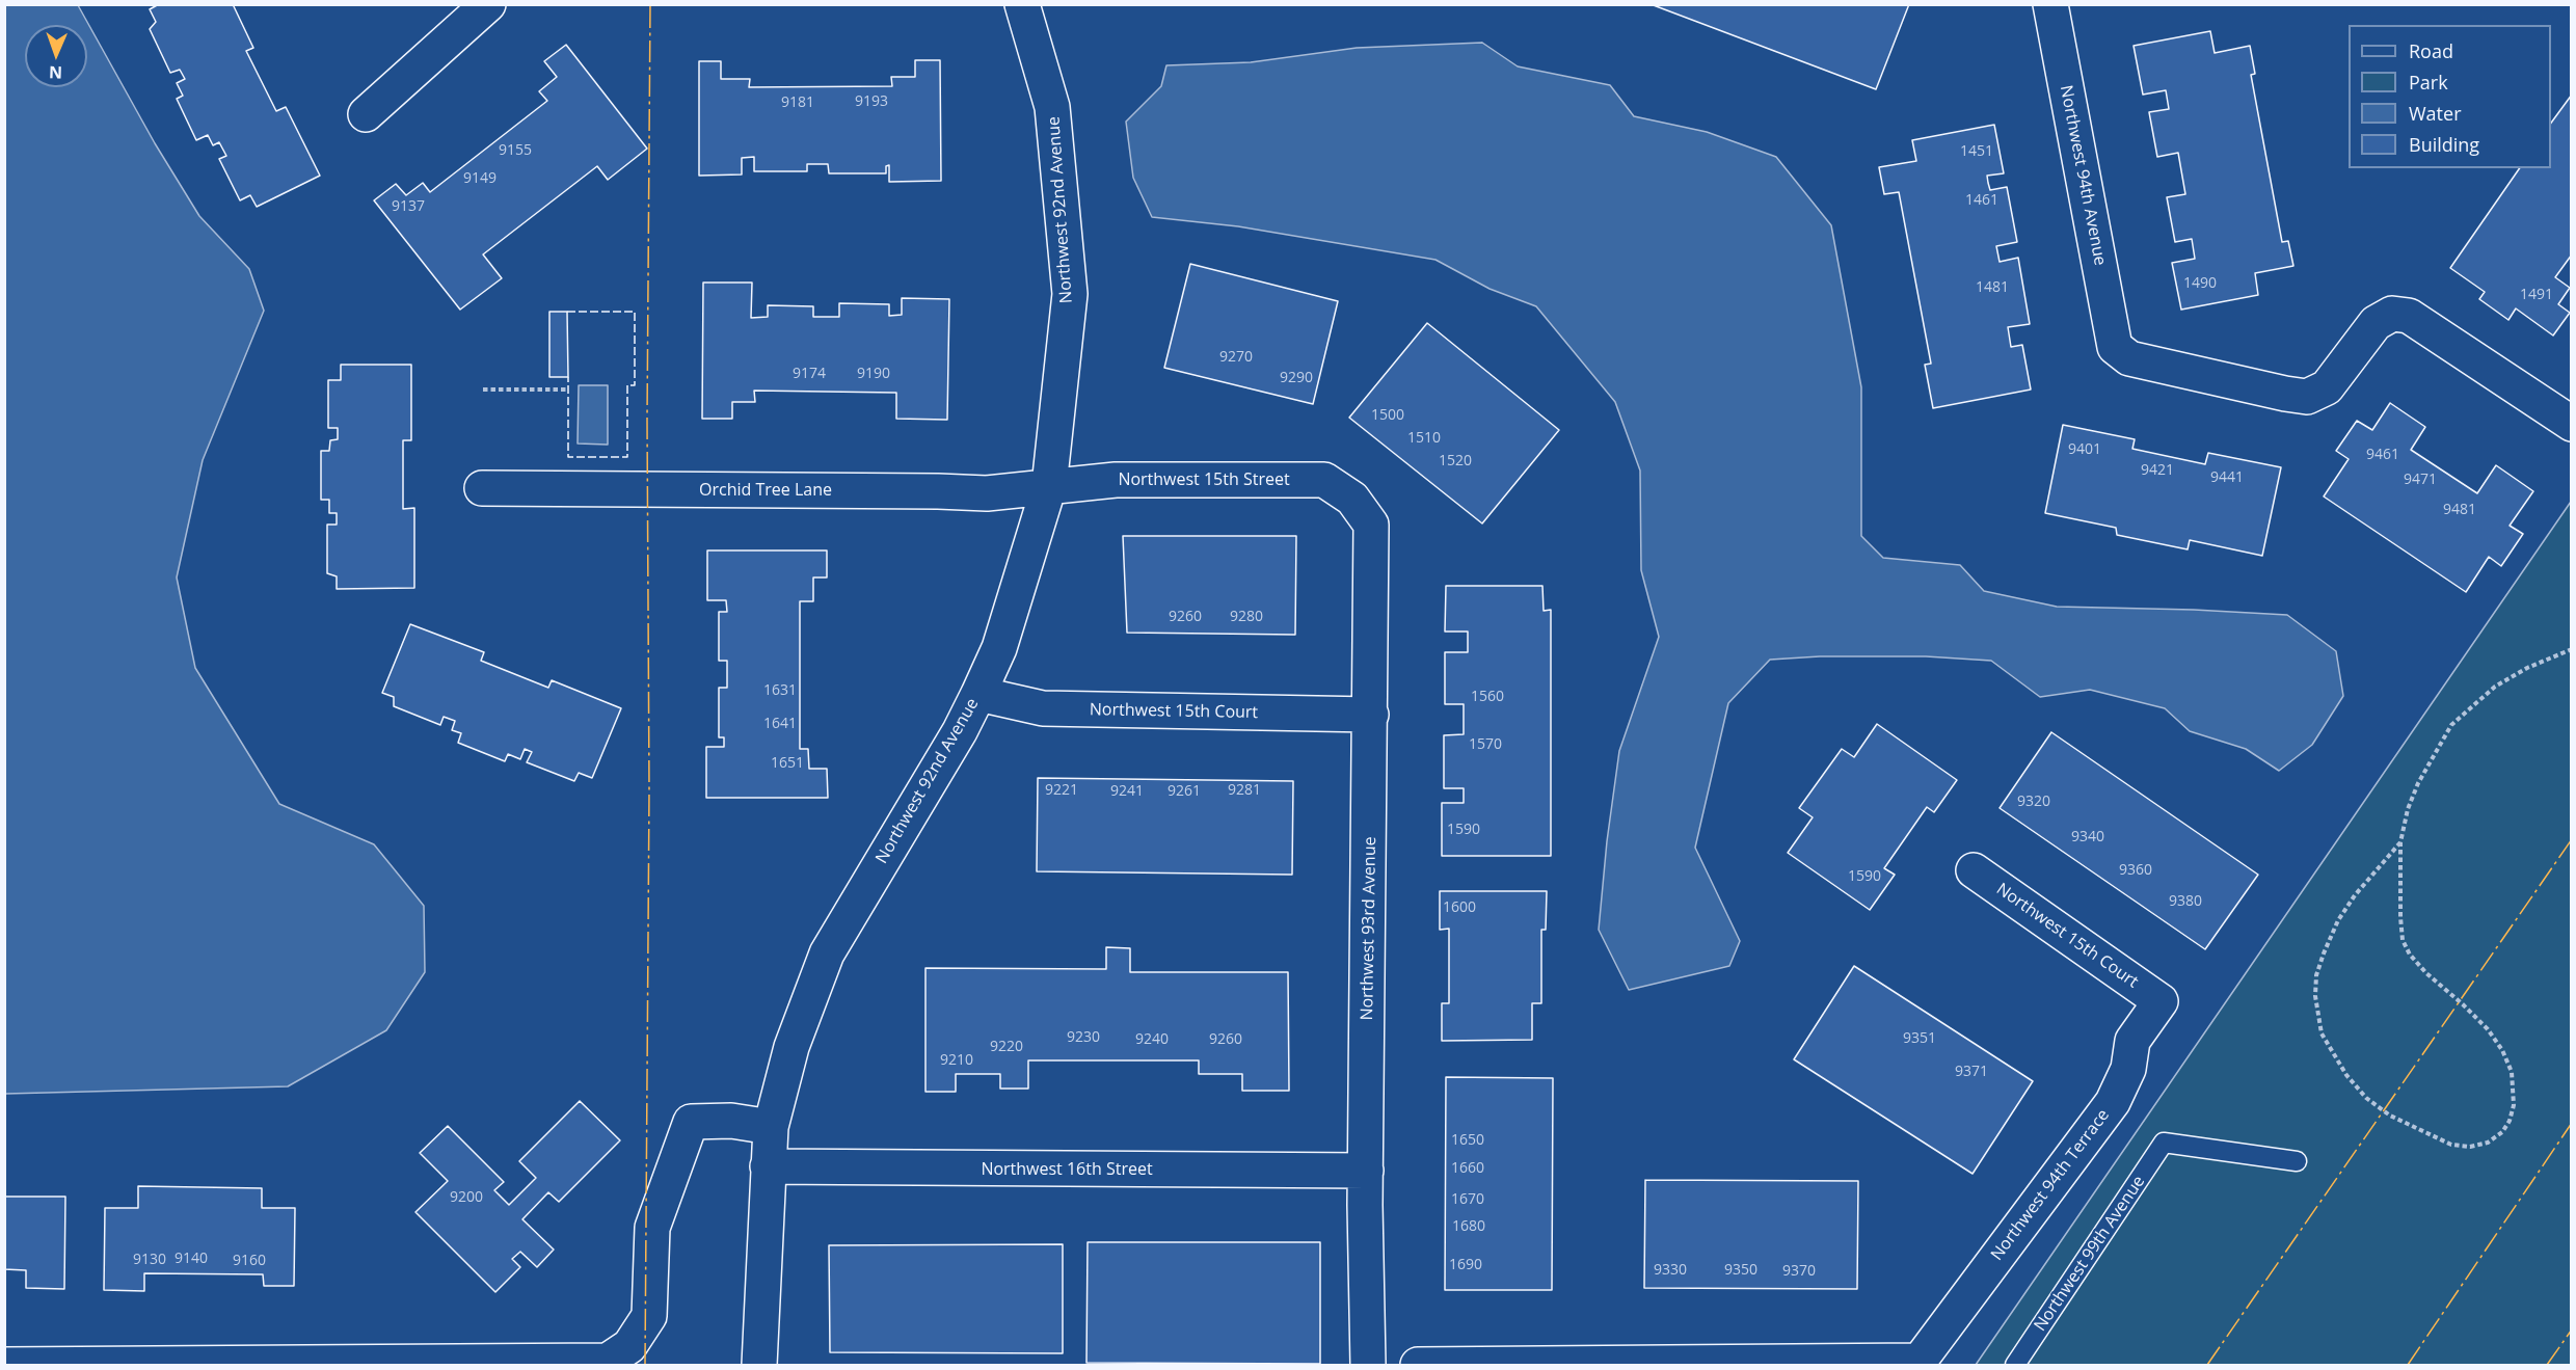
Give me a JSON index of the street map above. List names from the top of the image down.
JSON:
{
  "streets": {
    "street": [
      "Northwest 94th Avenue",
      "Northwest 92nd Avenue",
      "Northwest 15th Street",
      "Orchid Tree Lane",
      "Northwest 15th Court",
      "Northwest 93rd Avenue",
      "Northwest 16th Street",
      "Northwest 94th Terrace"
    ],
    "lane": ["Northwest 99th Avenue"]
  },
  "crossings": [
    ["Northwest 92nd Avenue", "Northwest 15th Street"],
    ["Northwest 92nd Avenue", "Orchid Tree Lane"],
    ["Northwest 92nd Avenue", "Northwest 15th Court"],
    ["Northwest 92nd Avenue", "Northwest 16th Street"],
    ["Northwest 15th Street", "Orchid Tree Lane"],
    ["Northwest 15th Street", "Northwest 93rd Avenue"],
    ["Northwest 15th Court", "Northwest 93rd Avenue"],
    ["Northwest 15th Court", "Northwest 94th Terrace"],
    ["Northwest 93rd Avenue", "Northwest 16th Street"]
  ],
  "house_numbers": [
    "9193",
    "9181",
    "9155",
    "1451",
    "9149",
    "1461",
    "9137",
    "1490",
    "1481",
    "1491",
    "9270",
    "9174",
    "9190",
    "9290",
    "1500",
    "1510",
    "9401",
    "9461",
    "1520",
    "9421",
    "9441",
    "9471",
    "9481",
    "9260",
    "9280",
    "1631",
    "1560",
    "1641",
    "1570",
    "1651",
    "9221",
    "9281",
    "9241",
    "9261",
    "9320",
    "1590",
    "9340",
    "9360",
    "1590",
    "9380",
    "1600",
    "9230",
    "9351",
    "9240",
    "9260",
    "9220",
    "9210",
    "9371",
    "1650",
    "1660",
    "9200",
    "1670",
    "1680",
    "9140",
    "9130",
    "9160",
    "1690",
    "9330",
    "9350",
    "9370"
  ],
  "legend": [
    "Road",
    "Park",
    "Water",
    "Building"
  ],
  "north": "bottom"
}
